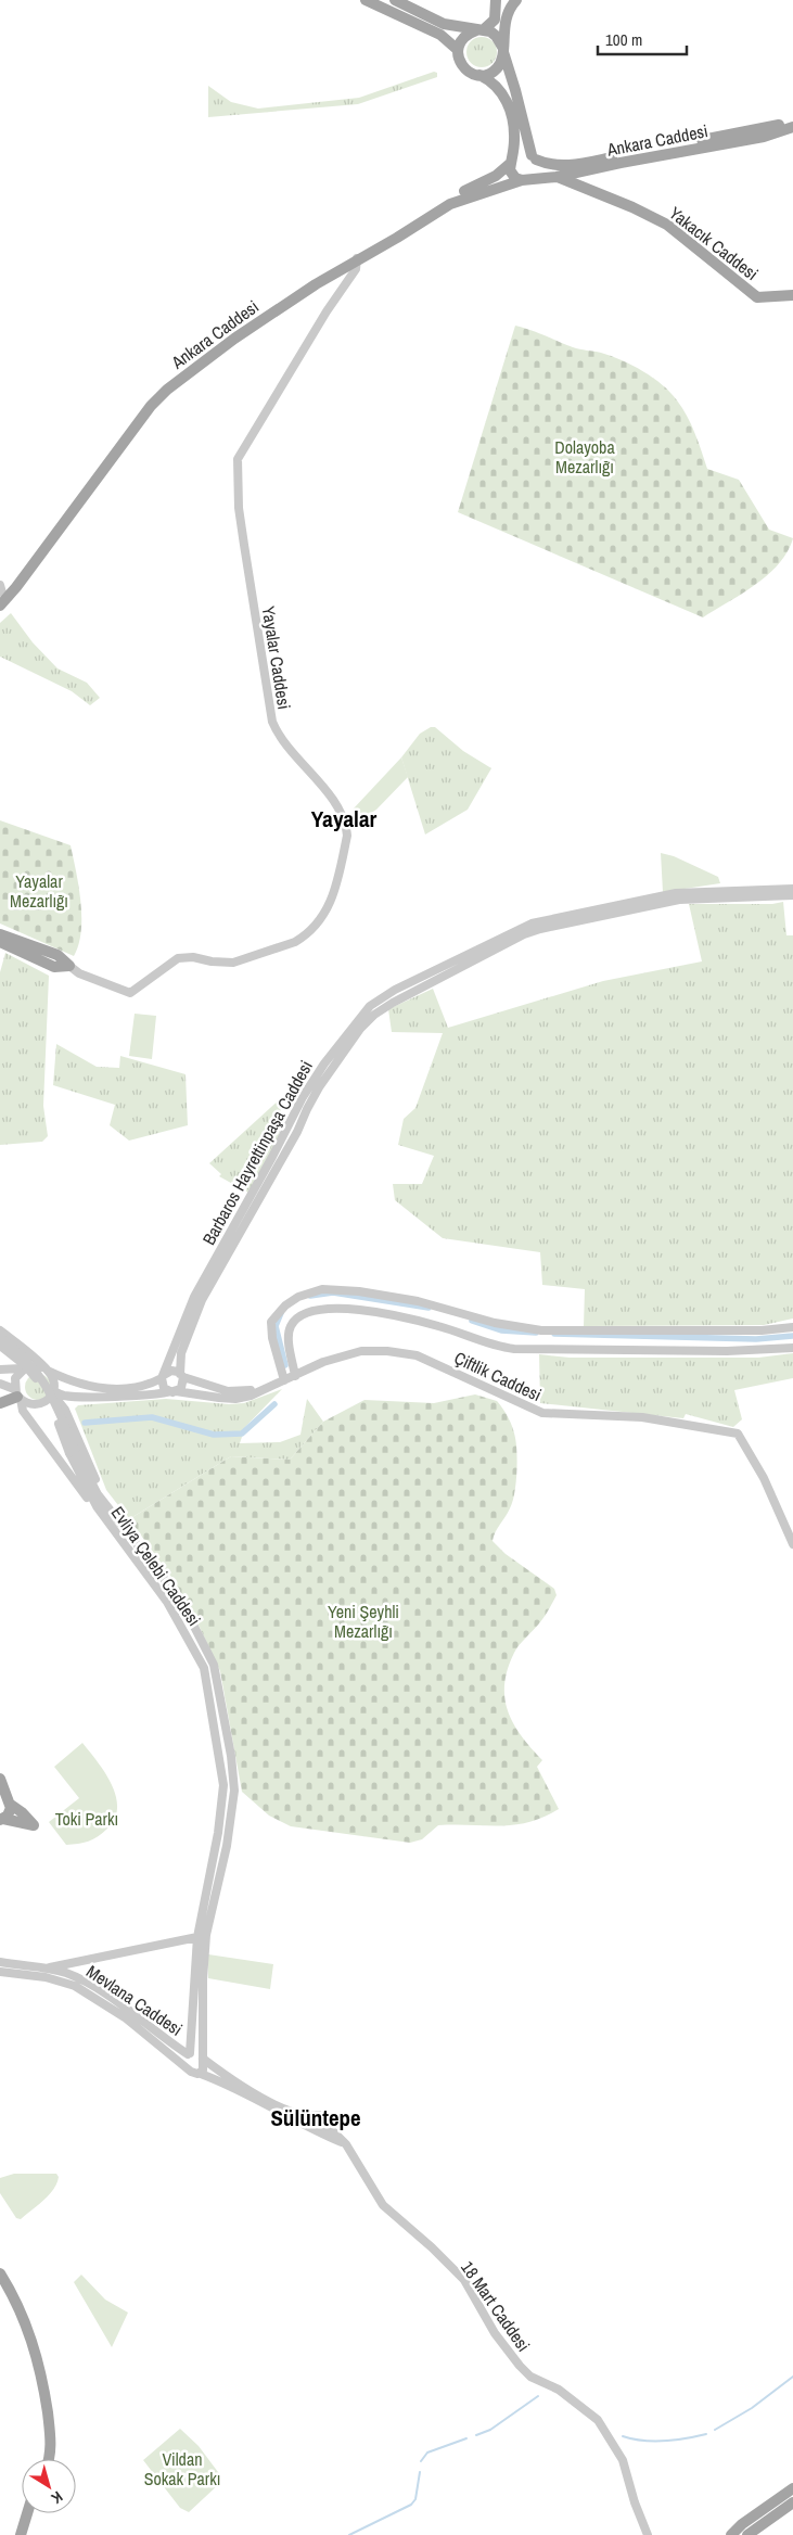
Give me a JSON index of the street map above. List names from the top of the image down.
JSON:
{
  "streets": {
    "main road": ["Ankara Caddesi", "Yakacık Caddesi"],
    "street": [
      "Yayalar Caddesi",
      "Barbaros Hayrettinpaşa Caddesi",
      "Çiftlik Caddesi",
      "Evliya Çelebi Caddesi",
      "Mevlana Caddesi",
      "18 Mart Caddesi"
    ]
  },
  "crossings": [
    ["Ankara Caddesi", "Yakacık Caddesi"],
    ["Ankara Caddesi", "Yayalar Caddesi"],
    ["Barbaros Hayrettinpaşa Caddesi", "Çiftlik Caddesi"],
    ["Çiftlik Caddesi", "Evliya Çelebi Caddesi"],
    ["Evliya Çelebi Caddesi", "Mevlana Caddesi"]
  ],
  "districts": ["Yayalar", "Sülüntepe"],
  "parks": [
    "Dolayoba Mezarlığı",
    "Yayalar Mezarlığı",
    "Yeni Şeyhli Mezarlığı",
    "Toki Parkı",
    "Vildan Sokak Parkı"
  ],
  "scale_bar": "100 m",
  "north": "bottom right"
}
